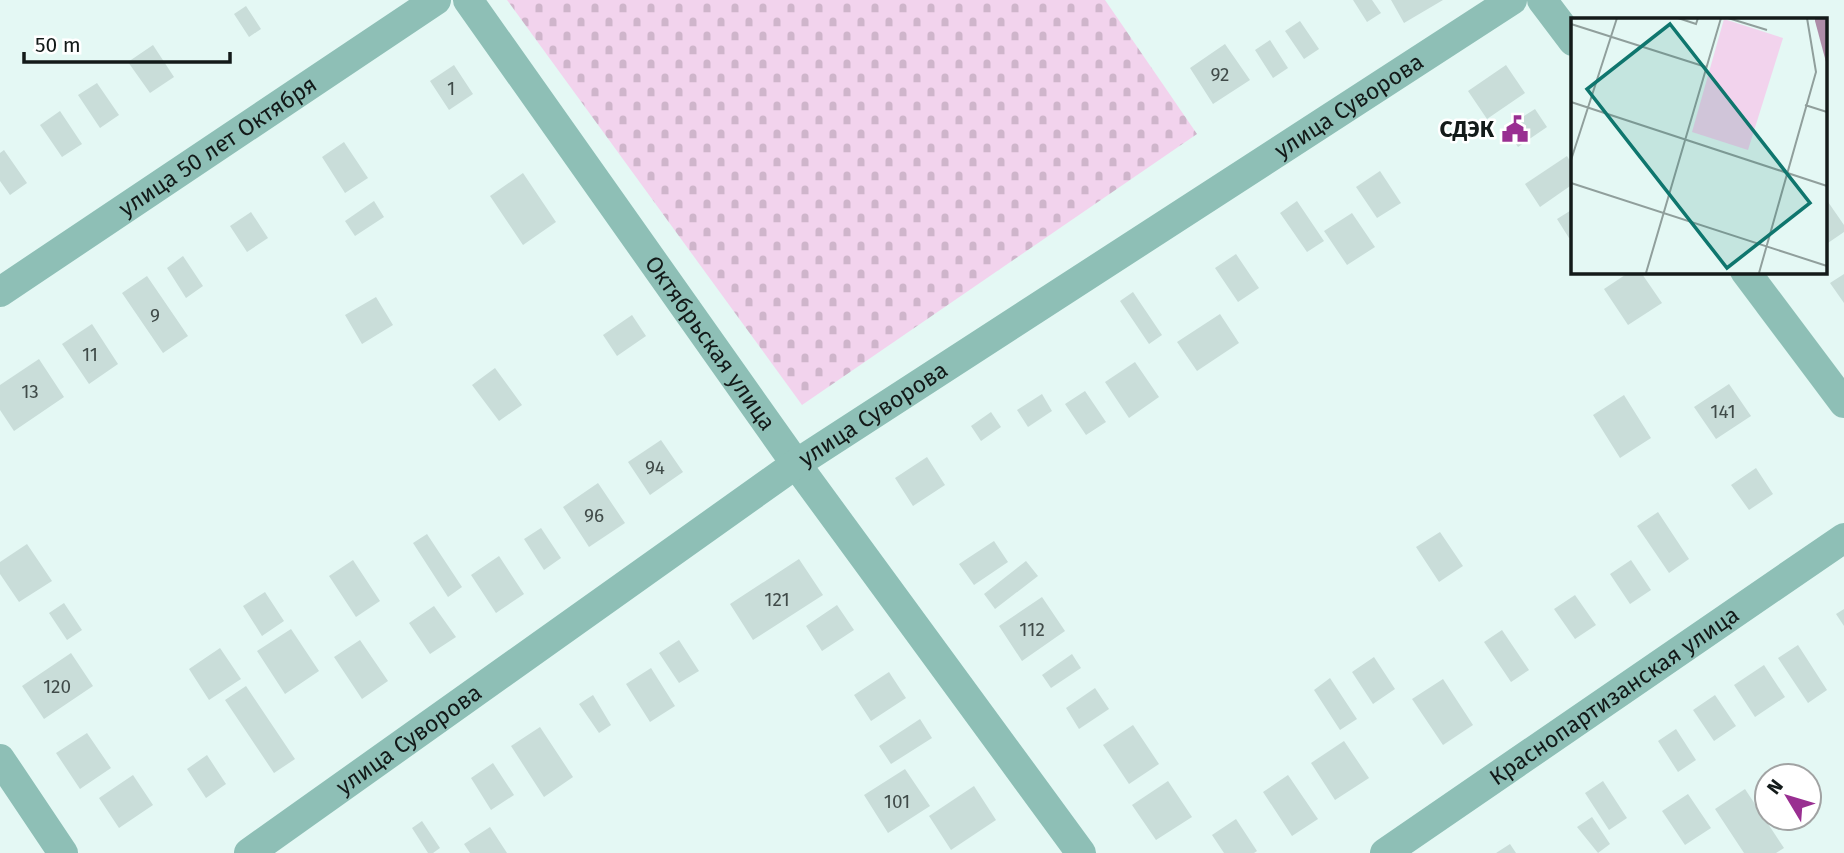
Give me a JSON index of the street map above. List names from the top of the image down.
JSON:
{
  "streets": {
    "street": [
      "улица Суворова",
      "улица 50 лет Октября",
      "Октябрьская улица",
      "Краснопартизанская улица"
    ]
  },
  "crossings": [
    ["улица Суворова", "Октябрьская улица"]
  ],
  "places": {
    "public building": ["СДЭК"]
  },
  "house_numbers": [
    "92",
    "1",
    "9",
    "11",
    "13",
    "141",
    "94",
    "96",
    "121",
    "112",
    "120",
    "101"
  ],
  "scale_bar": "50 m",
  "north": "top left"
}
